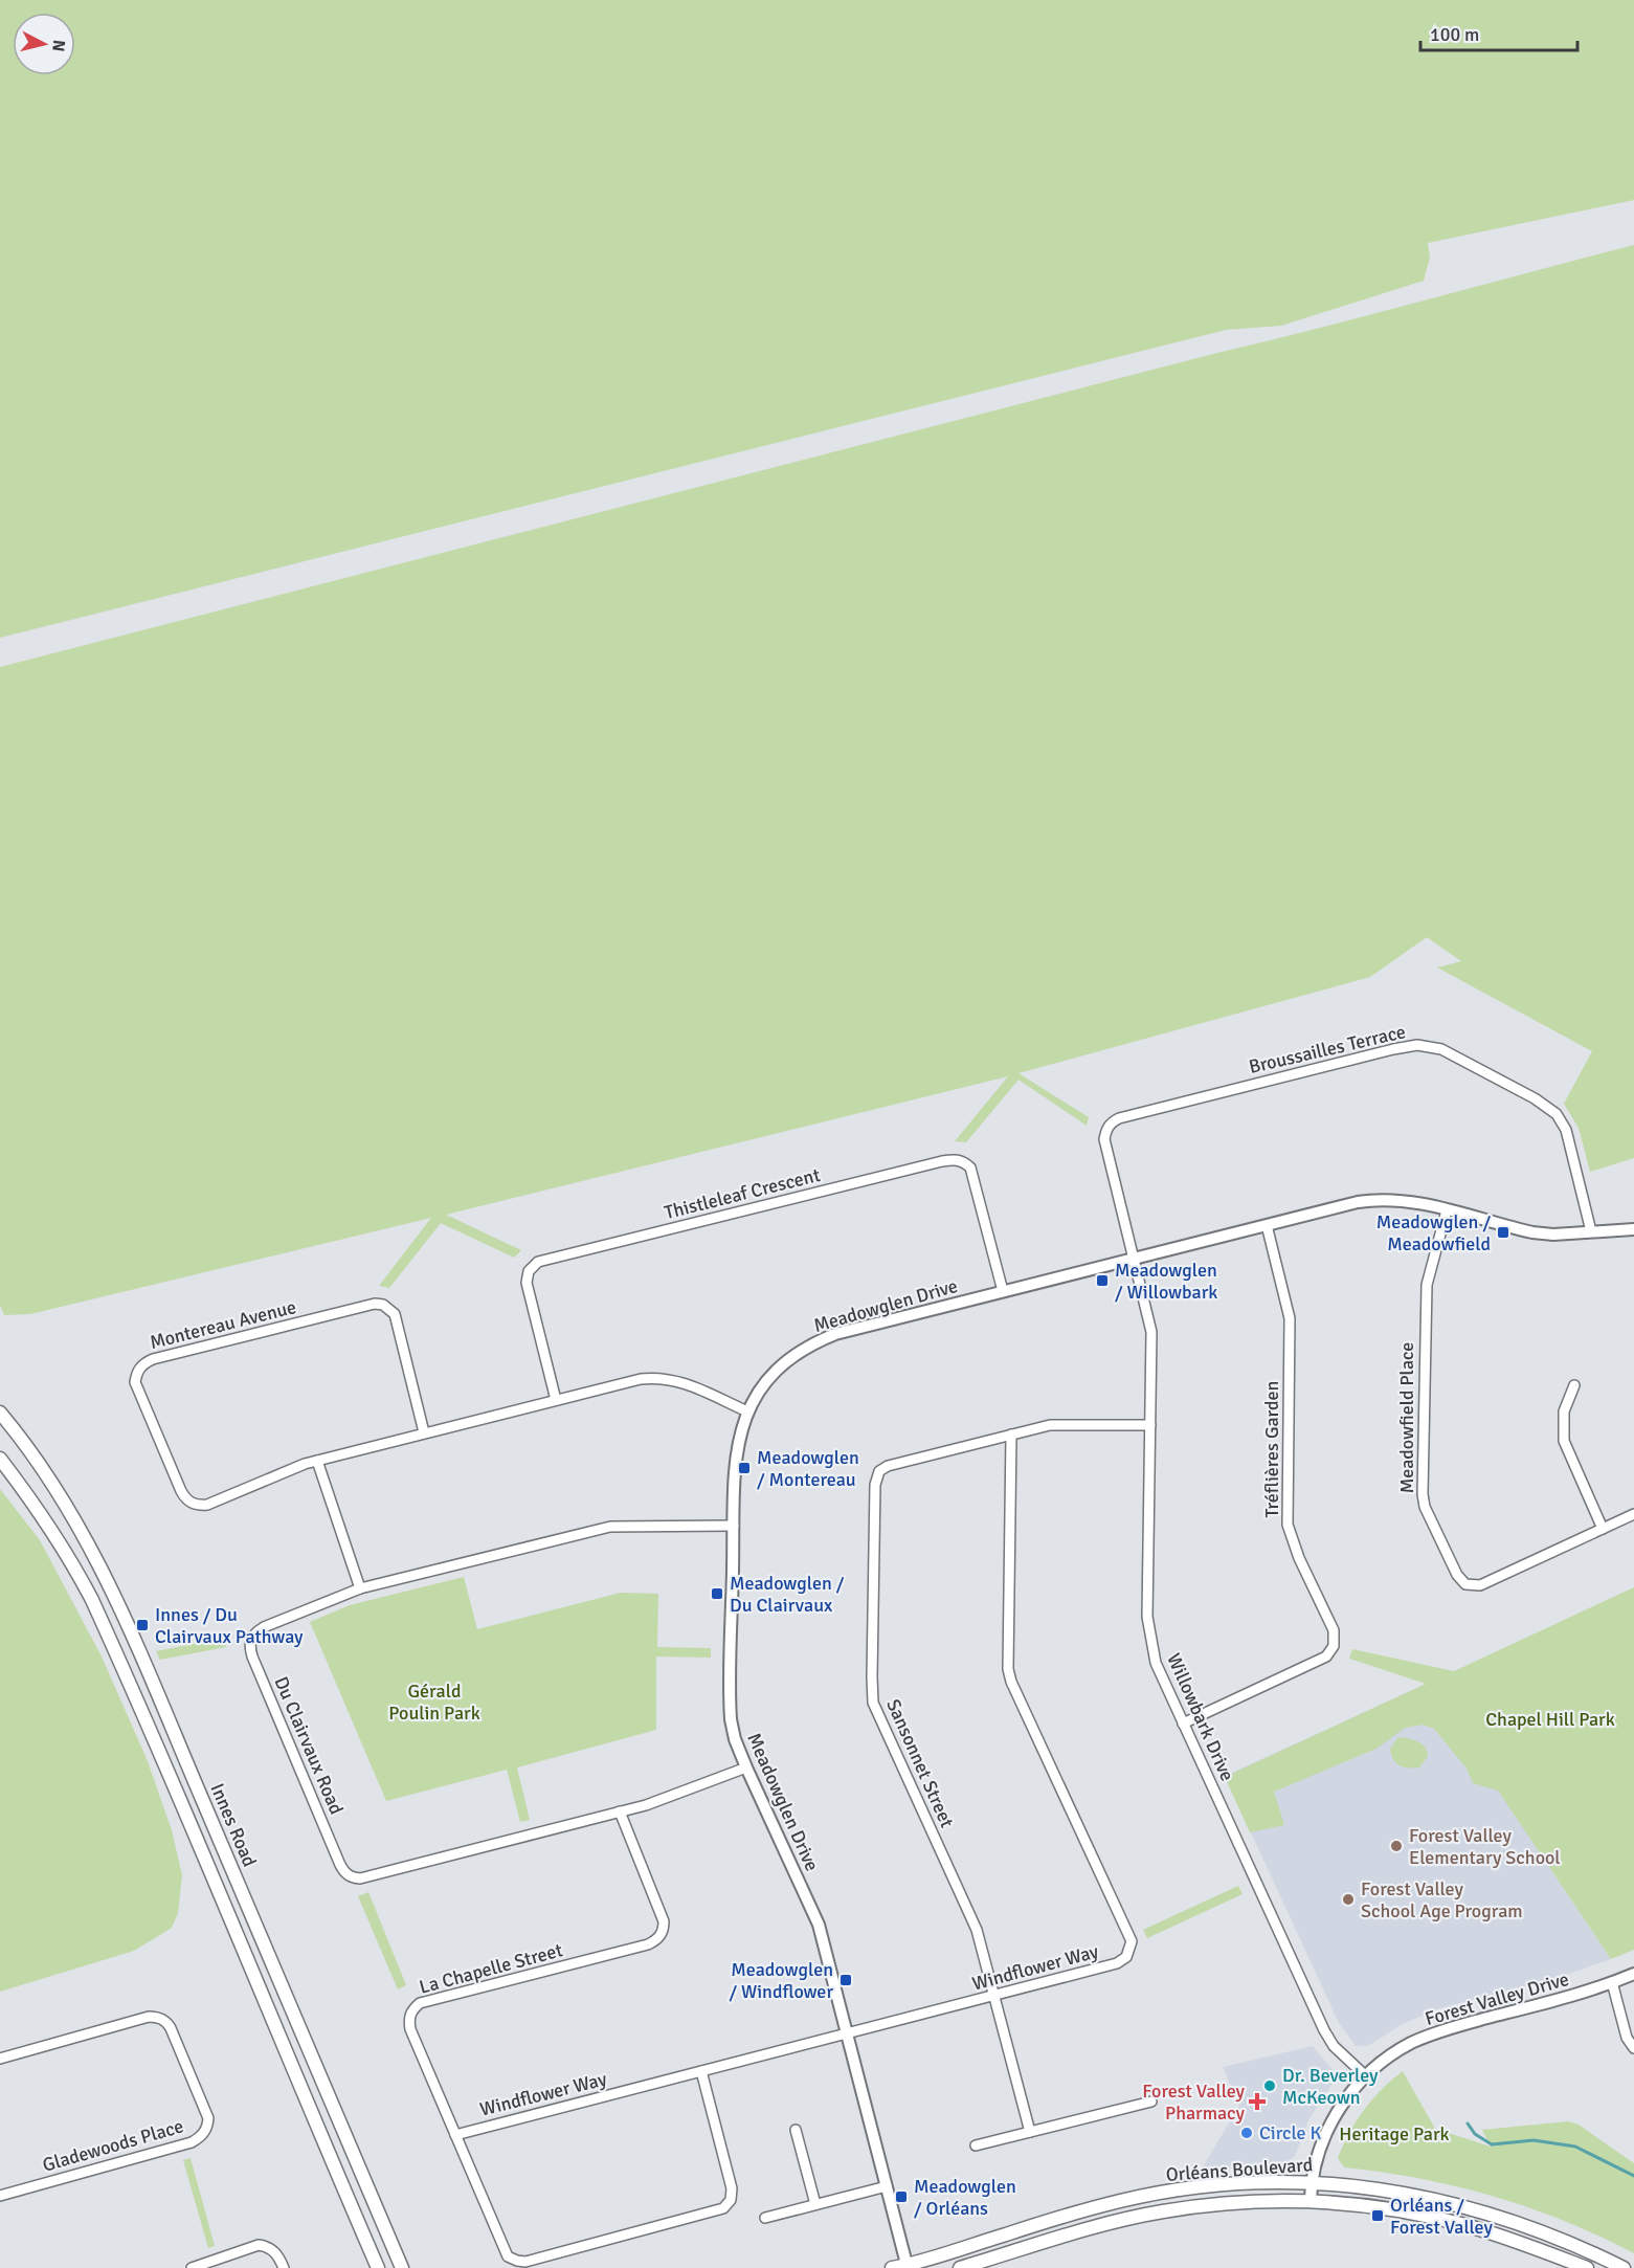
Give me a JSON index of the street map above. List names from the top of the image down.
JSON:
{
  "streets": {
    "main road": ["Innes Road", "Orléans Boulevard"],
    "street": [
      "Broussailles Terrace",
      "Thistleleaf Crescent",
      "Meadowglen Drive",
      "Montereau Avenue",
      "Meadowfield Place",
      "Tréflières Garden",
      "Willowbark Drive",
      "Du Clairvaux Road",
      "Sansonnet Street",
      "Windflower Way",
      "La Chapelle Street",
      "Forest Valley Drive",
      "Gladewoods Place"
    ]
  },
  "crossings": [
    ["Broussailles Terrace", "Meadowglen Drive"],
    ["Broussailles Terrace", "Willowbark Drive"],
    ["Thistleleaf Crescent", "Meadowglen Drive"],
    ["Thistleleaf Crescent", "Montereau Avenue"],
    ["Meadowglen Drive", "Montereau Avenue"],
    ["Meadowglen Drive", "Meadowfield Place"],
    ["Meadowglen Drive", "Tréflières Garden"],
    ["Meadowglen Drive", "Willowbark Drive"],
    ["Meadowglen Drive", "Du Clairvaux Road"],
    ["Meadowglen Drive", "Windflower Way"],
    ["Meadowglen Drive", "Orléans Boulevard"],
    ["Tréflières Garden", "Willowbark Drive"],
    ["Willowbark Drive", "Sansonnet Street"],
    ["Willowbark Drive", "Forest Valley Drive"],
    ["Du Clairvaux Road", "La Chapelle Street"],
    ["Sansonnet Street", "Windflower Way"],
    ["Windflower Way", "La Chapelle Street"],
    ["Forest Valley Drive", "Orléans Boulevard"]
  ],
  "parks": ["Gérald Poulin Park", "Chapel Hill Park", "Heritage Park"],
  "places": {
    "transit": [
      "Meadowglen / Meadowfield",
      "Meadowglen / Willowbark",
      "Meadowglen / Montereau",
      "Meadowglen / Du Clairvaux",
      "Innes / Du Clairvaux Pathway",
      "Meadowglen / Windflower",
      "Meadowglen / Orléans",
      "Orléans / Forest Valley"
    ],
    "other": [
      "Forest Valley Elementary School",
      "Forest Valley School Age Program",
      "Dr. Beverley McKeown",
      "Circle K"
    ],
    "health": ["Forest Valley Pharmacy"]
  },
  "scale_bar": "100 m",
  "north": "right"
}
